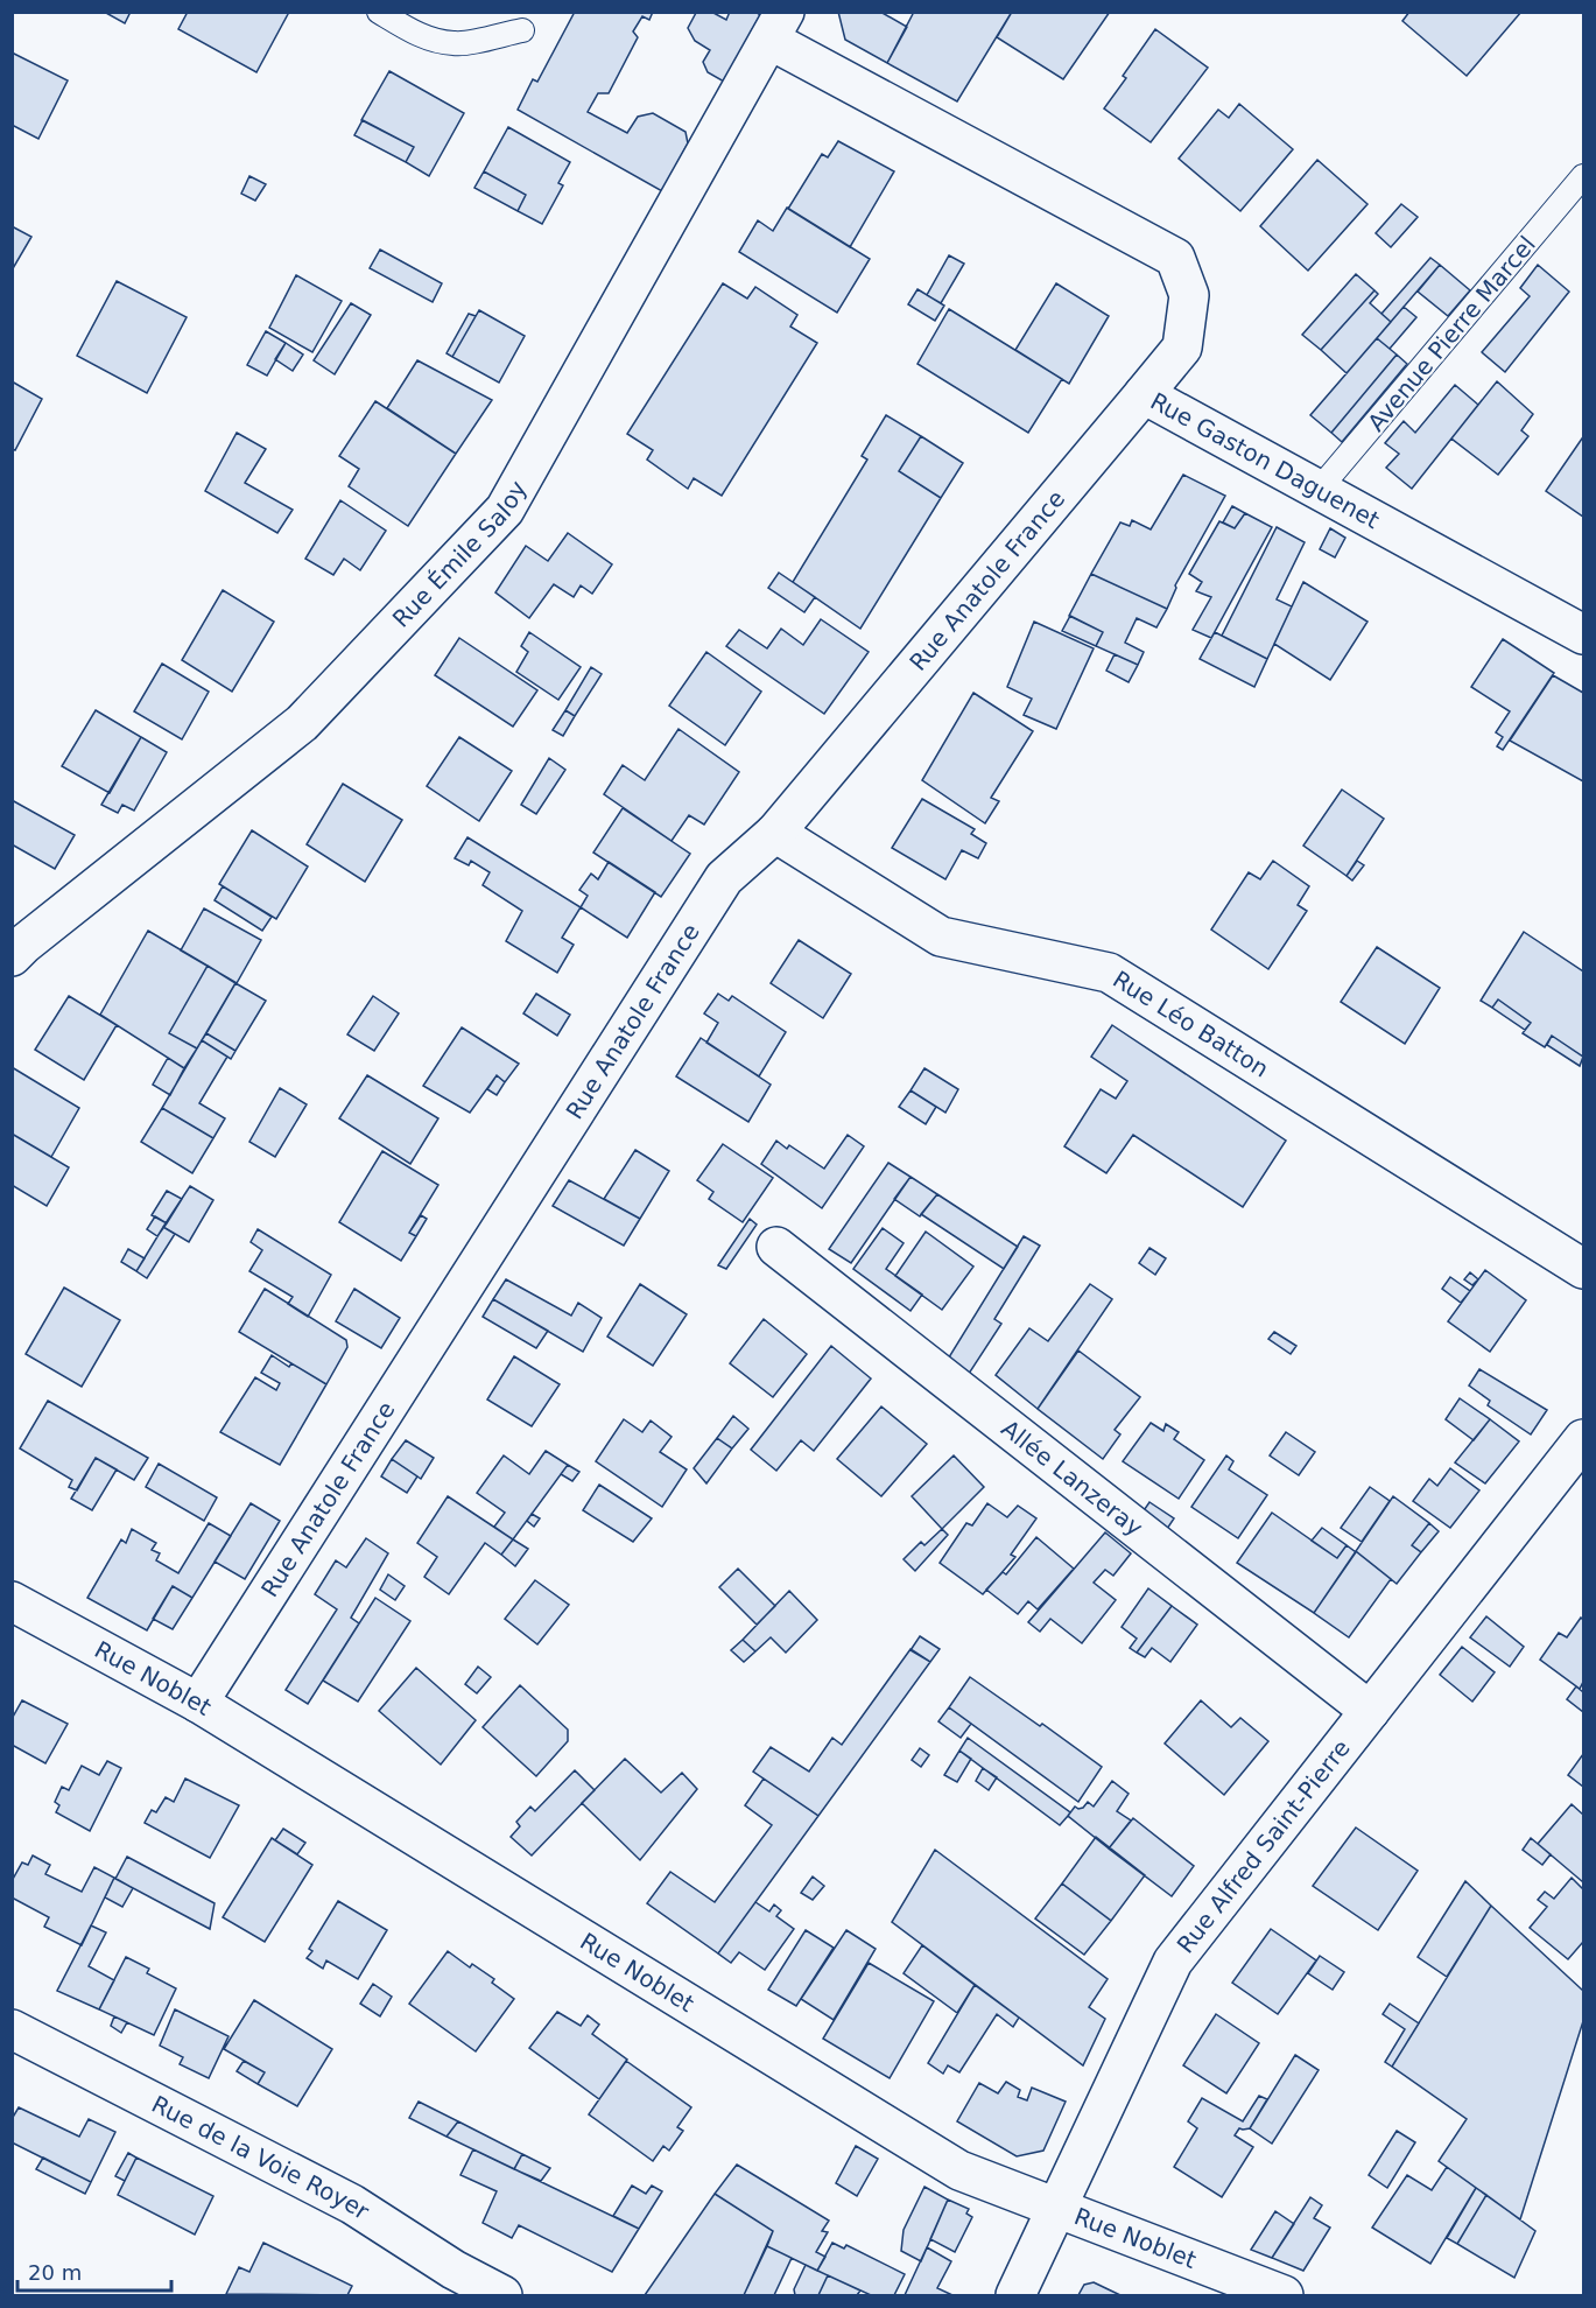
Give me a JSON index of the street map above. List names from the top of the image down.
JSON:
{
  "streets": {
    "street": [
      "Rue Gaston Daguenet",
      "Rue Émile Saloy",
      "Rue Anatole France",
      "Rue Léo Batton",
      "Allée Lanzeray",
      "Rue Noblet",
      "Rue Alfred Saint-Pierre",
      "Rue de la Voie Royer"
    ],
    "lane": ["Avenue Pierre Marcel"]
  },
  "crossings": [
    ["Avenue Pierre Marcel", "Rue Gaston Daguenet"],
    ["Rue Gaston Daguenet", "Rue Émile Saloy"],
    ["Rue Gaston Daguenet", "Rue Anatole France"],
    ["Rue Anatole France", "Rue Léo Batton"],
    ["Rue Anatole France", "Rue Noblet"],
    ["Allée Lanzeray", "Rue Alfred Saint-Pierre"],
    ["Rue Noblet", "Rue Alfred Saint-Pierre"]
  ],
  "scale_bar": "20 m"
}
